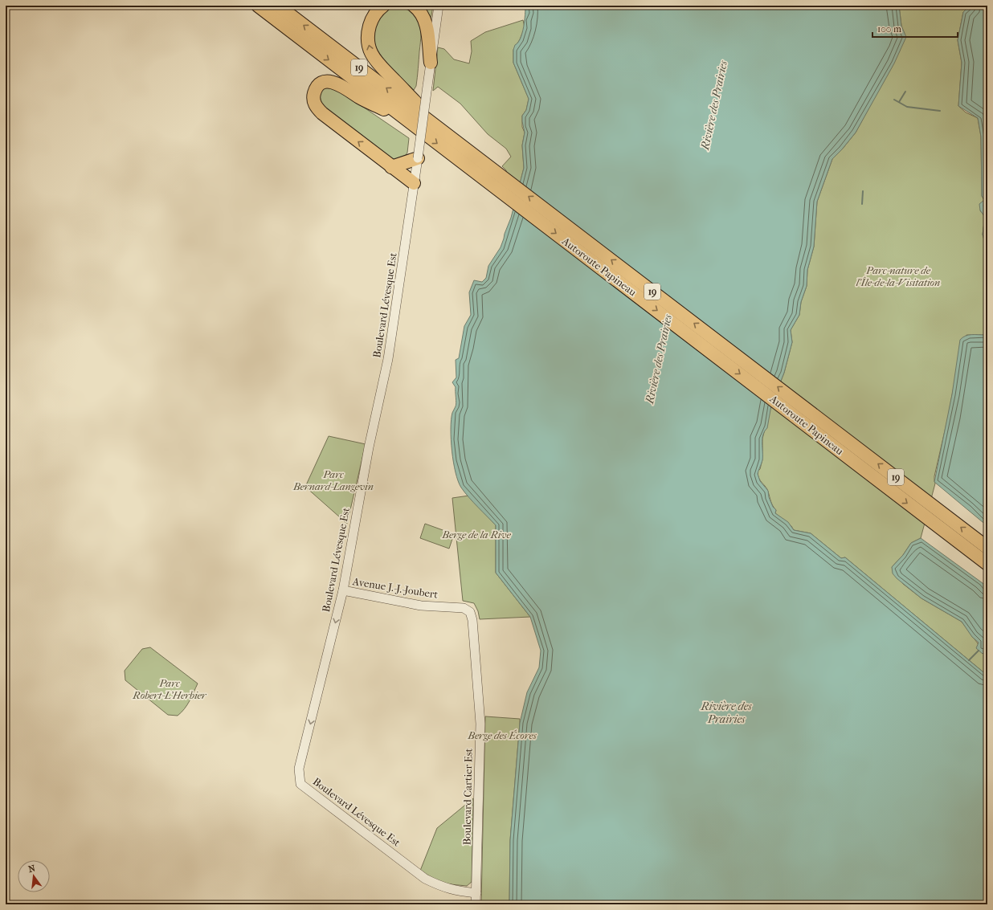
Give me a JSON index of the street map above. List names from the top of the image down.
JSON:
{
  "streets": {
    "highway": ["19", "Autoroute Papineau"],
    "street": ["Boulevard Lévesque Est", "Avenue J.-J.-Joubert", "Boulevard Cartier Est"]
  },
  "crossings": [
    ["Boulevard Lévesque Est", "Avenue J.-J.-Joubert"],
    ["Boulevard Lévesque Est", "Boulevard Cartier Est"],
    ["Avenue J.-J.-Joubert", "Boulevard Cartier Est"]
  ],
  "water": ["Rivière des Prairies"],
  "parks": [
    "Parc-nature de l'Île-de-la-Visitation",
    "Parc Bernard-Langevin",
    "Berge de la Rive",
    "Parc Robert-L'Herbier",
    "Berge des Écores"
  ],
  "scale_bar": "100 m",
  "north": "top"
}
